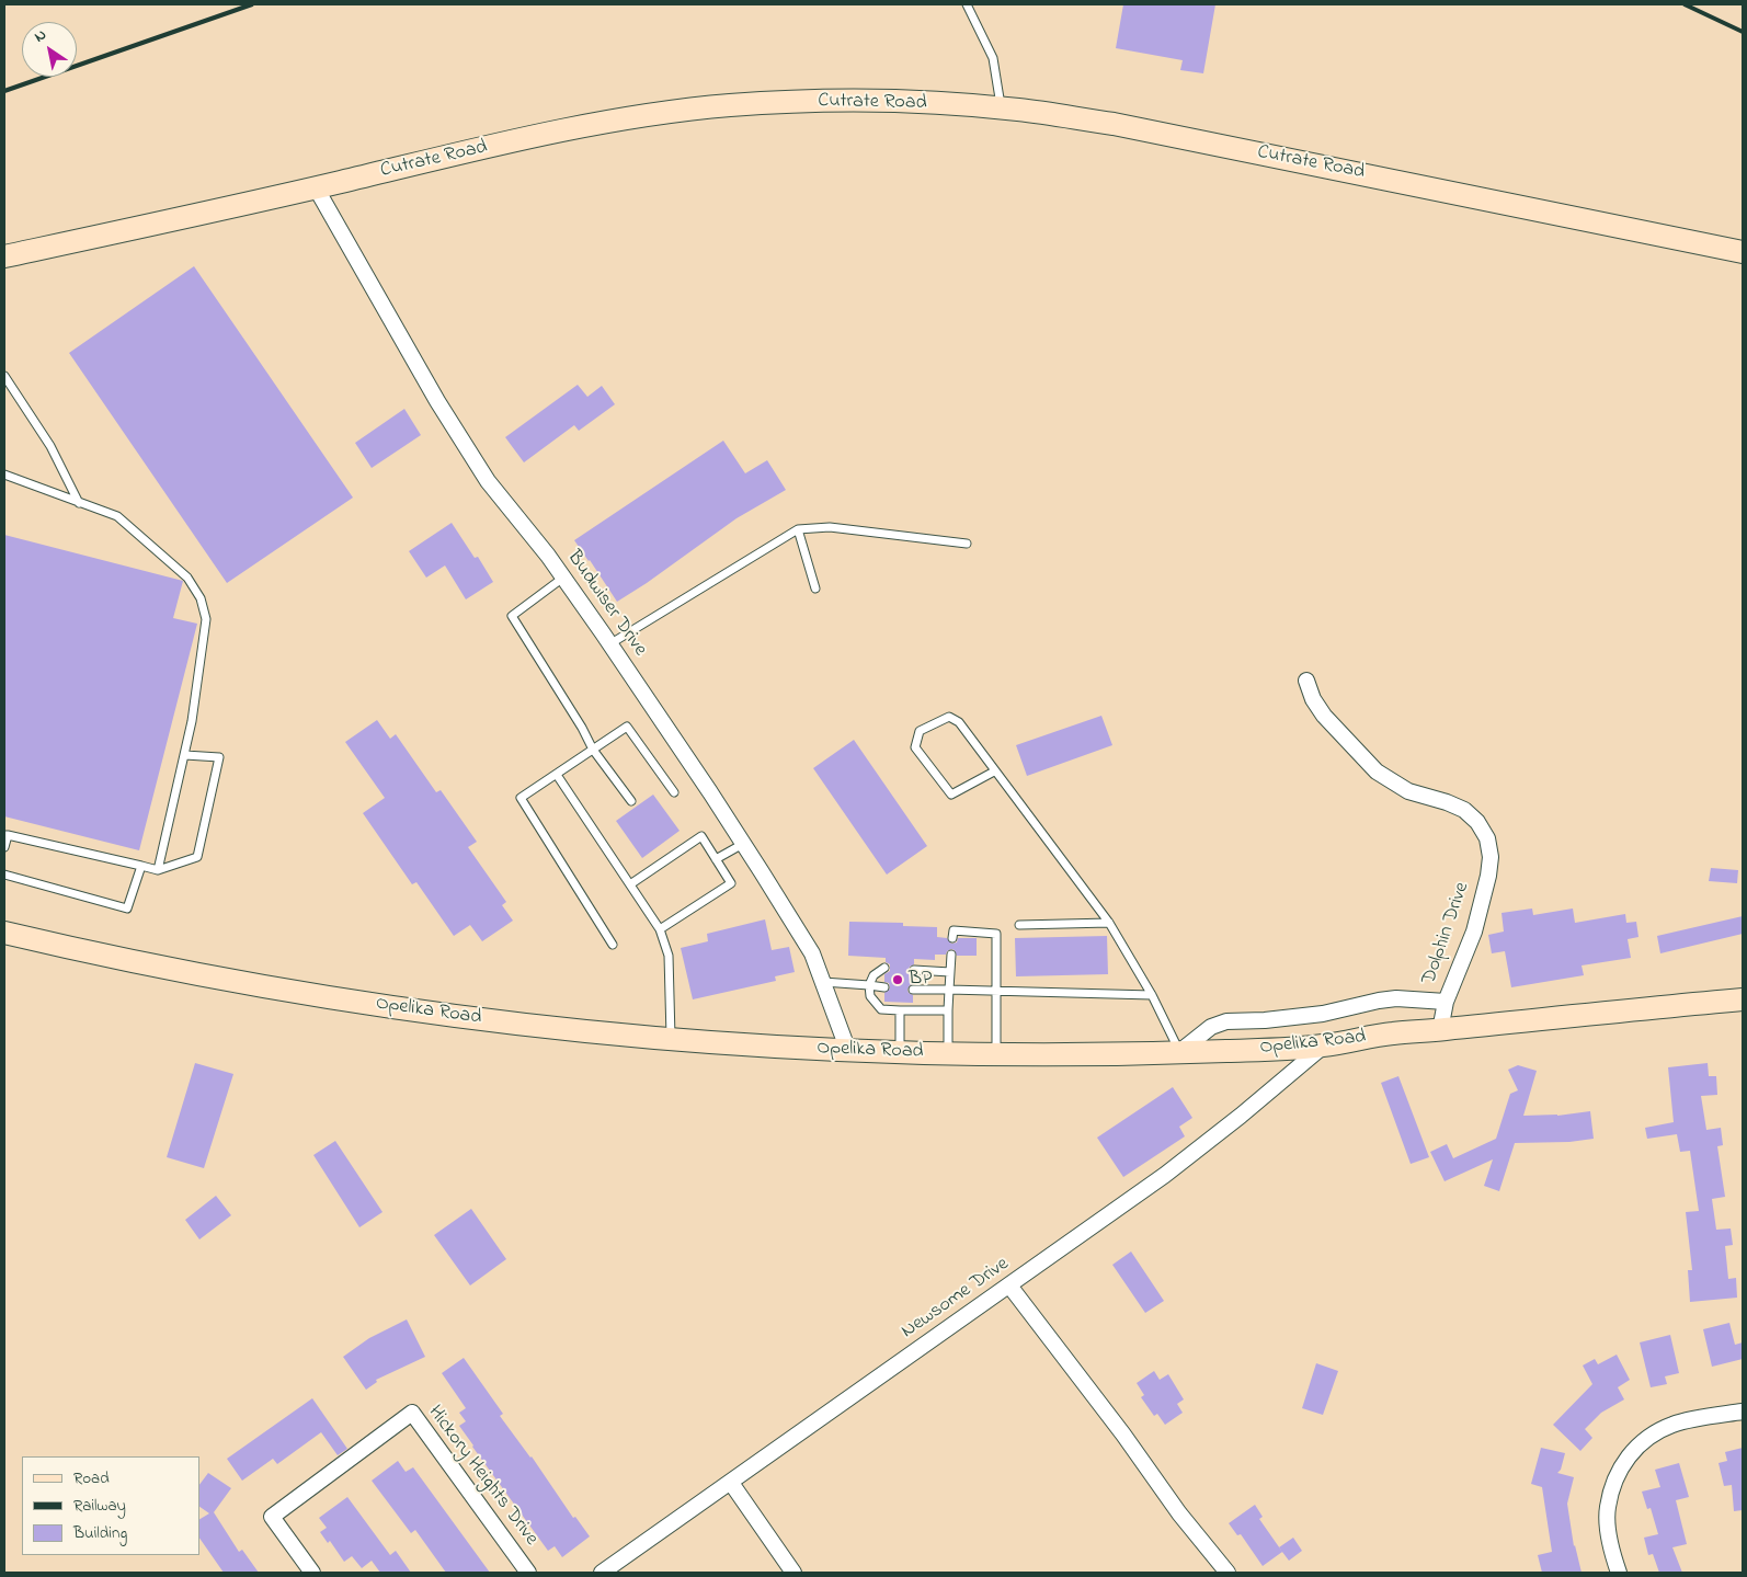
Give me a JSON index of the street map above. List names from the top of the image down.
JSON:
{
  "streets": {
    "street": [
      "Cutrate Road",
      "Budwiser Drive",
      "Dolphin Drive",
      "Opelika Road",
      "Newsome Drive",
      "Hickory Heights Drive"
    ]
  },
  "crossings": [
    ["Cutrate Road", "Budwiser Drive"],
    ["Budwiser Drive", "Opelika Road"],
    ["Dolphin Drive", "Opelika Road"],
    ["Opelika Road", "Newsome Drive"]
  ],
  "places": ["BP"],
  "legend": ["Road", "Railway", "Building"],
  "north": "top left"
}
